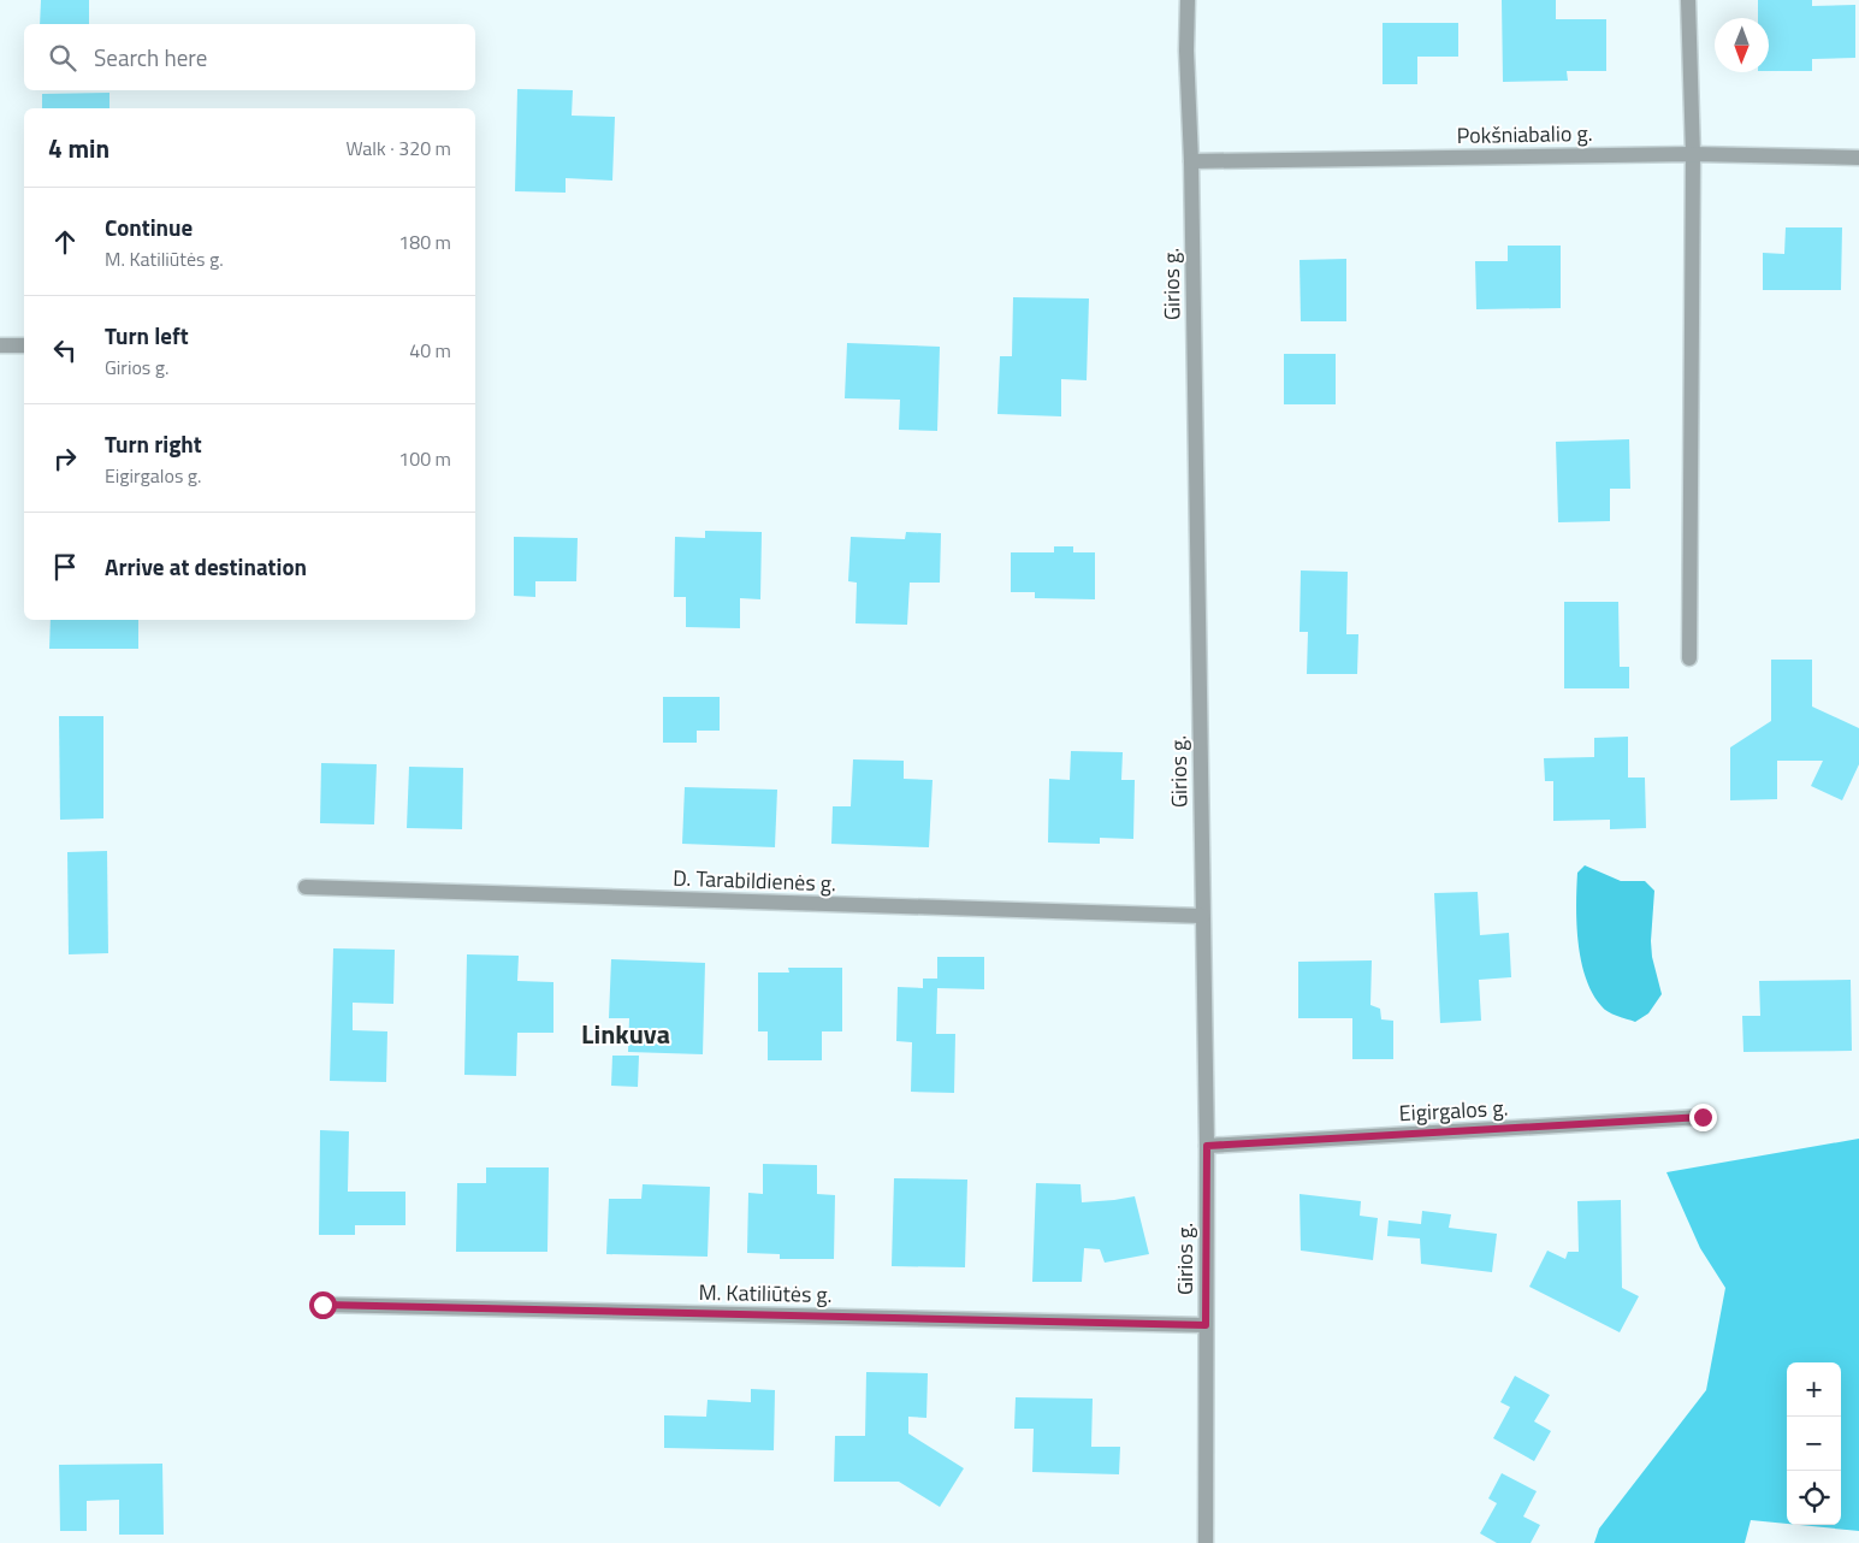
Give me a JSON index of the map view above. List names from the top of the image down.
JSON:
{
  "streets": {
    "street": [
      "Pokšniabalio g.",
      "Girios g.",
      "D. Tarabildienės g.",
      "Eigirgalos g.",
      "M. Katiliūtės g."
    ]
  },
  "crossings": [
    ["Pokšniabalio g.", "Girios g."],
    ["Girios g.", "D. Tarabildienės g."],
    ["Girios g.", "Eigirgalos g."],
    ["Girios g.", "M. Katiliūtės g."]
  ],
  "districts": ["Linkuva"],
  "north": "bottom",
  "page": {
    "search": "Search here",
    "heading": ["4 min", "Walk · 320 m"],
    "list": [
      ["Continue", "M. Katiliūtės g.", "180 m"],
      ["Turn left", "Girios g.", "40 m"],
      ["Turn right", "Eigirgalos g.", "100 m"],
      "Arrive at destination"
    ],
    "map_buttons": ["+", "−"]
  }
}
